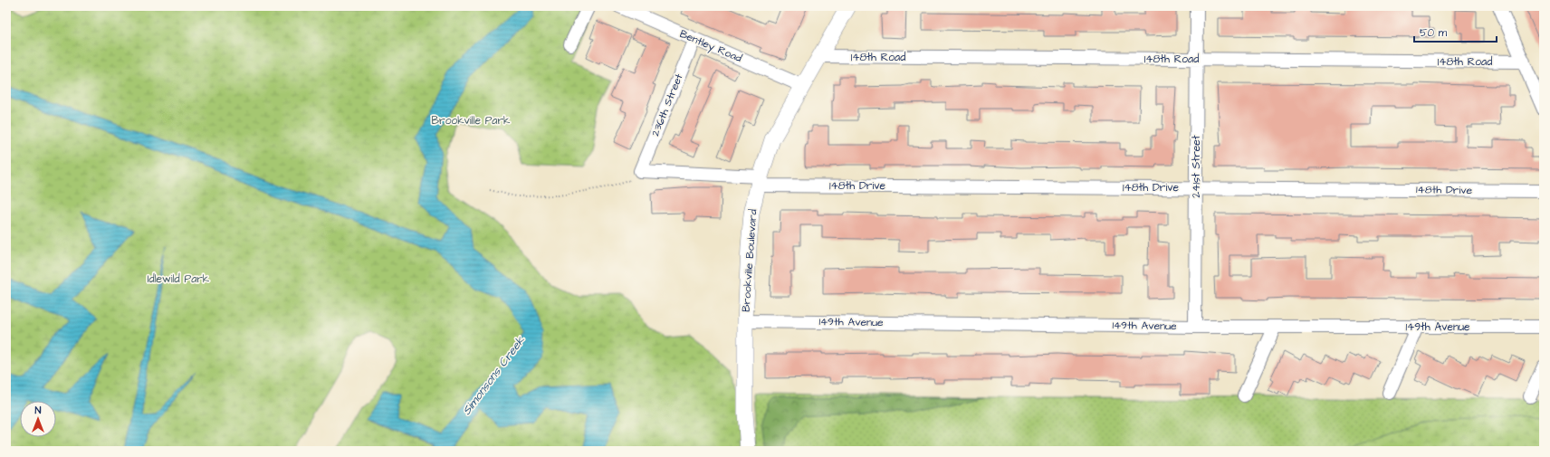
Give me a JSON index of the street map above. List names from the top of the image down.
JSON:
{
  "streets": {
    "street": [
      "Bentley Road",
      "148th Road",
      "236th Street",
      "241st Street",
      "148th Drive",
      "Brookville Boulevard",
      "149th Avenue"
    ]
  },
  "crossings": [
    ["Bentley Road", "236th Street"],
    ["Bentley Road", "Brookville Boulevard"],
    ["148th Road", "241st Street"],
    ["148th Road", "Brookville Boulevard"],
    ["236th Street", "148th Drive"],
    ["241st Street", "148th Drive"],
    ["241st Street", "149th Avenue"],
    ["148th Drive", "Brookville Boulevard"],
    ["Brookville Boulevard", "149th Avenue"]
  ],
  "water": ["Simonsons Creek"],
  "parks": ["Brookville Park", "Idlewild Park"],
  "scale_bar": "50 m",
  "north": "top"
}
